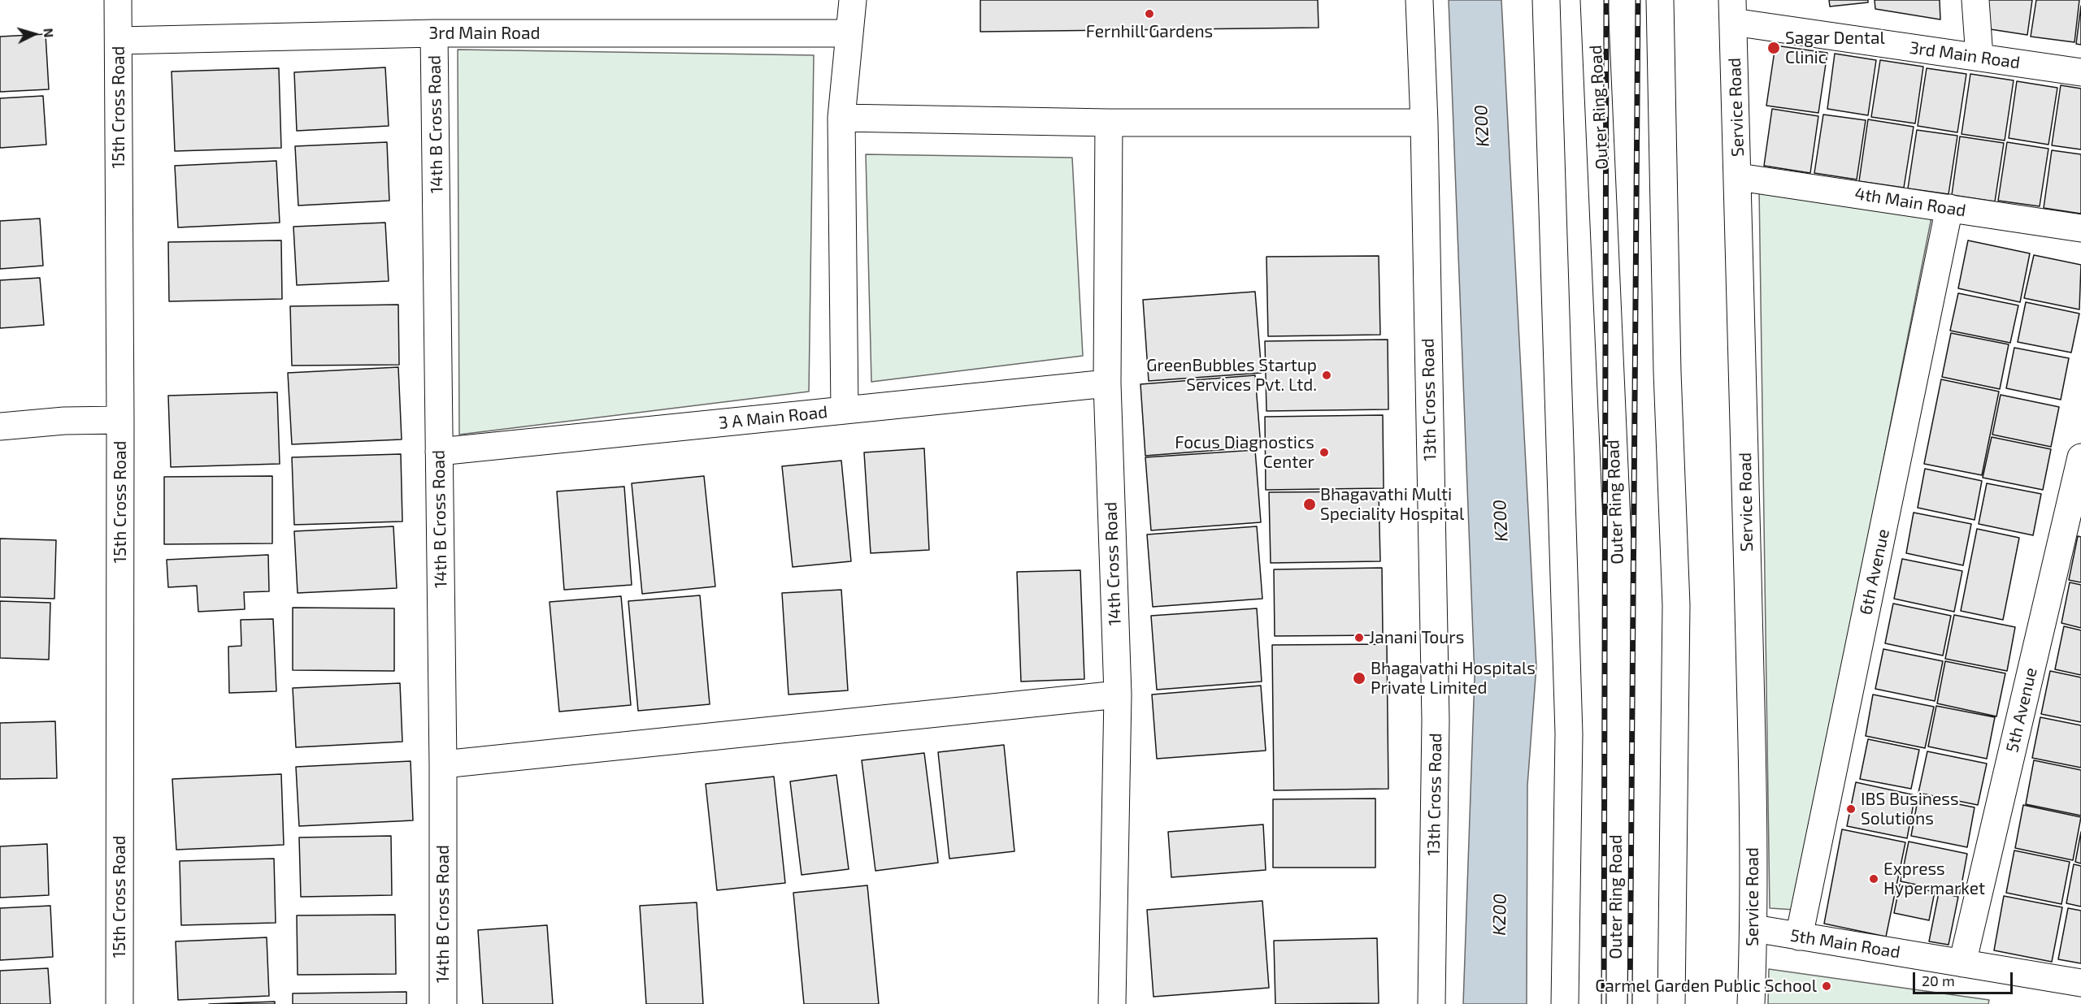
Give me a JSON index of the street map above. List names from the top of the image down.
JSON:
{
  "streets": {
    "main road": [
      "3rd Main Road",
      "15th Cross Road",
      "Outer Ring Road",
      "Service Road",
      "14th B Cross Road",
      "4th Main Road",
      "13th Cross Road",
      "3 A Main Road",
      "14th Cross Road",
      "6th Avenue",
      "5th Avenue",
      "5th Main Road"
    ]
  },
  "crossings": [
    ["3rd Main Road", "15th Cross Road"],
    ["3rd Main Road", "Service Road"],
    ["3rd Main Road", "14th B Cross Road"],
    ["Service Road", "4th Main Road"],
    ["Service Road", "5th Main Road"],
    ["14th B Cross Road", "3 A Main Road"],
    ["4th Main Road", "6th Avenue"],
    ["3 A Main Road", "14th Cross Road"],
    ["6th Avenue", "5th Main Road"],
    ["5th Avenue", "5th Main Road"]
  ],
  "water": ["K200"],
  "places": [
    "Fernhill Gardens",
    "Sagar Dental Clinic",
    "GreenBubbles Startup Services Pvt. Ltd.",
    "Focus Diagnostics Center",
    "Bhagavathi Multi Speciality Hospital",
    "Janani Tours",
    "Bhagavathi Hospitals Private Limited",
    "IBS Business Solutions",
    "Express Hypermarket",
    "Carmel Garden Public School"
  ],
  "scale_bar": "20 m",
  "north": "right"
}
